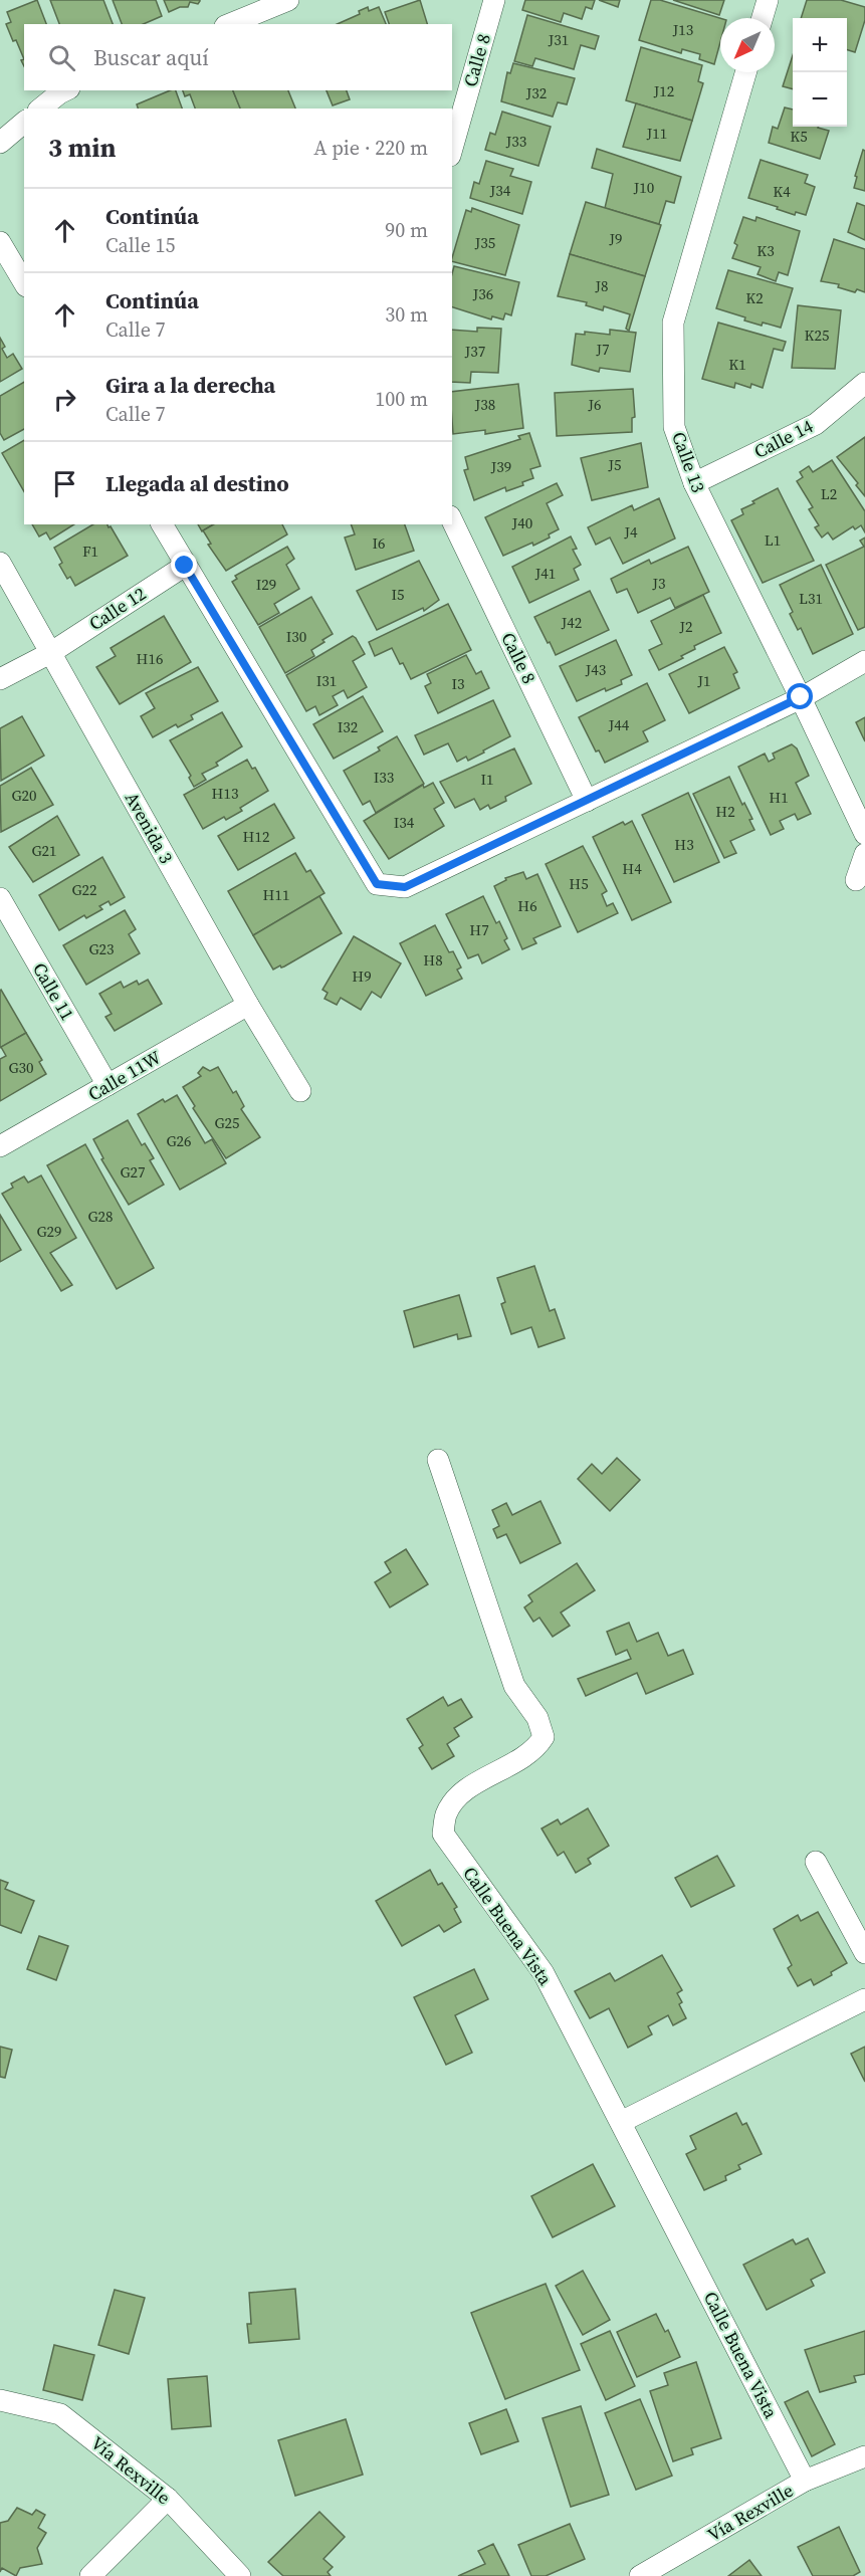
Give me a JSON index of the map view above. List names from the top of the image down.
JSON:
{
  "streets": {
    "street": [
      "Calle 8",
      "Calle 14",
      "Calle 13",
      "Calle 12",
      "Avenida 3",
      "Calle 11",
      "Calle 11W",
      "Calle Buena Vista",
      "Vía Rexville"
    ]
  },
  "crossings": [
    ["Calle 14", "Calle 13"],
    ["Calle 12", "Avenida 3"],
    ["Avenida 3", "Calle 11W"],
    ["Calle 11", "Calle 11W"],
    ["Calle Buena Vista", "Vía Rexville"]
  ],
  "house_numbers": [
    "J13",
    "J31",
    "J12",
    "J32",
    "J11",
    "K5",
    "J33",
    "J10",
    "J34",
    "K4",
    "J9",
    "J35",
    "K3",
    "J8",
    "J36",
    "K2",
    "K25",
    "J7",
    "J37",
    "K1",
    "J38",
    "J6",
    "J5",
    "J39",
    "L2",
    "J40",
    "J4",
    "L1",
    "I6",
    "F1",
    "J41",
    "J3",
    "I29",
    "I5",
    "L31",
    "J42",
    "J2",
    "I30",
    "H16",
    "J43",
    "I31",
    "J1",
    "I3",
    "J44",
    "I32",
    "I33",
    "I1",
    "H13",
    "G20",
    "H1",
    "H2",
    "I34",
    "H12",
    "H3",
    "G21",
    "H4",
    "H5",
    "G22",
    "H11",
    "H6",
    "H7",
    "G23",
    "H8",
    "H9",
    "G30",
    "G25",
    "G26",
    "G27",
    "G28",
    "G29"
  ],
  "north": "bottom left",
  "page": {
    "map_buttons": ["+", "−"],
    "search": "Buscar aquí",
    "heading": ["3 min", "A pie · 220 m"],
    "list": [
      ["Continúa", "Calle 15", "90 m"],
      ["Continúa", "Calle 7", "30 m"],
      ["Gira a la derecha", "Calle 7", "100 m"],
      "Llegada al destino"
    ]
  }
}
